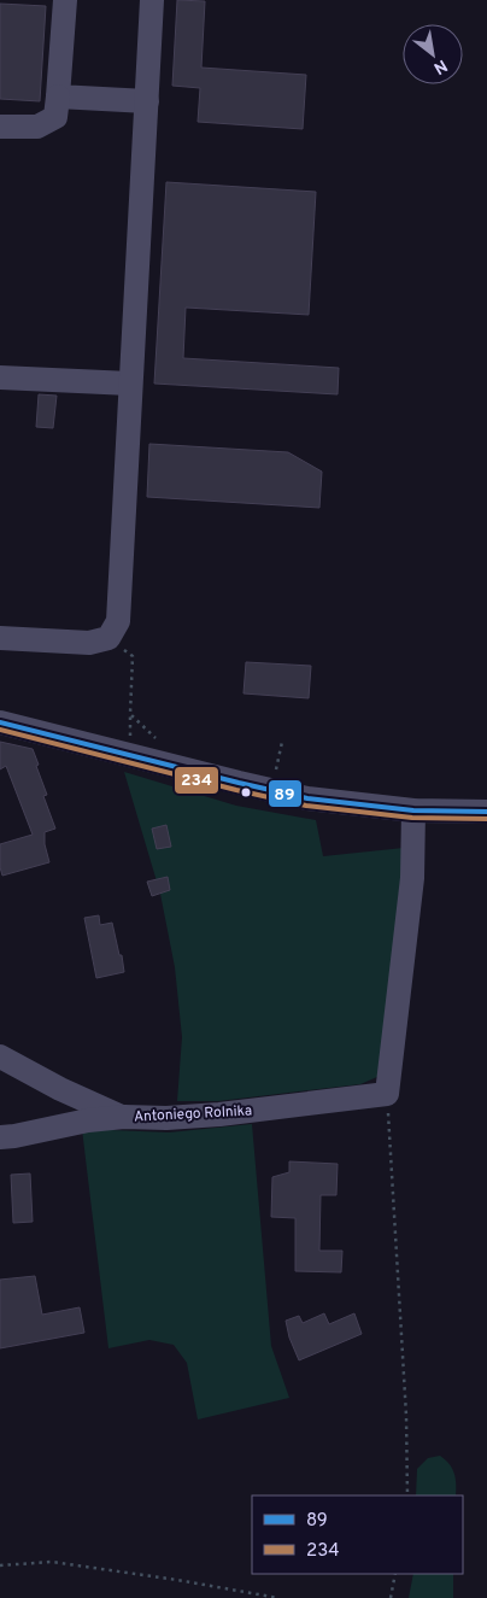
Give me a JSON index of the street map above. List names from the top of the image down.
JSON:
{
  "streets": {
    "street": ["Antoniego Rolnika"]
  },
  "lines": ["transit line 89", "transit line 234"],
  "legend": ["89", "234"],
  "north": "bottom right"
}
